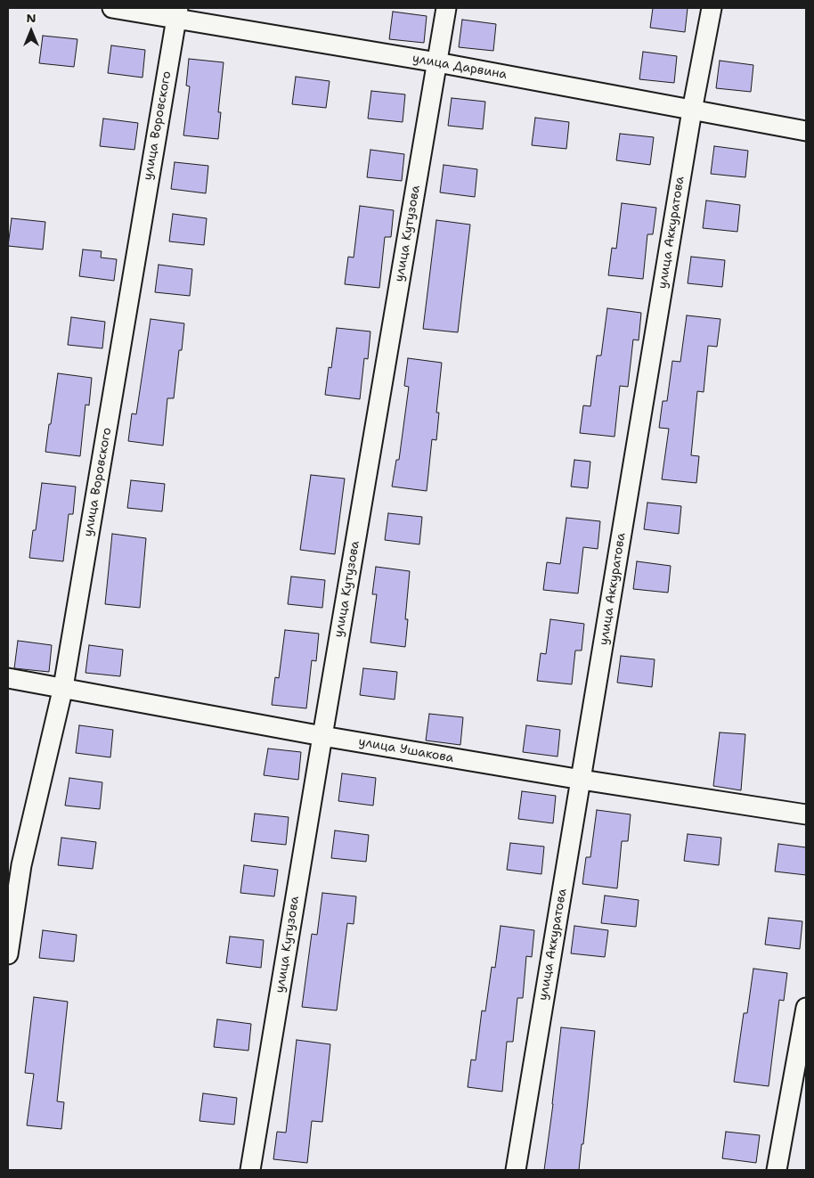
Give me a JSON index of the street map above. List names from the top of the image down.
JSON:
{
  "streets": {
    "street": [
      "улица Дарвина",
      "улица Воровского",
      "улица Аккуратова",
      "улица Кутузова",
      "улица Ушакова"
    ]
  },
  "crossings": [
    ["улица Дарвина", "улица Воровского"],
    ["улица Дарвина", "улица Аккуратова"],
    ["улица Дарвина", "улица Кутузова"],
    ["улица Воровского", "улица Ушакова"],
    ["улица Аккуратова", "улица Ушакова"],
    ["улица Кутузова", "улица Ушакова"]
  ],
  "north": "top"
}
